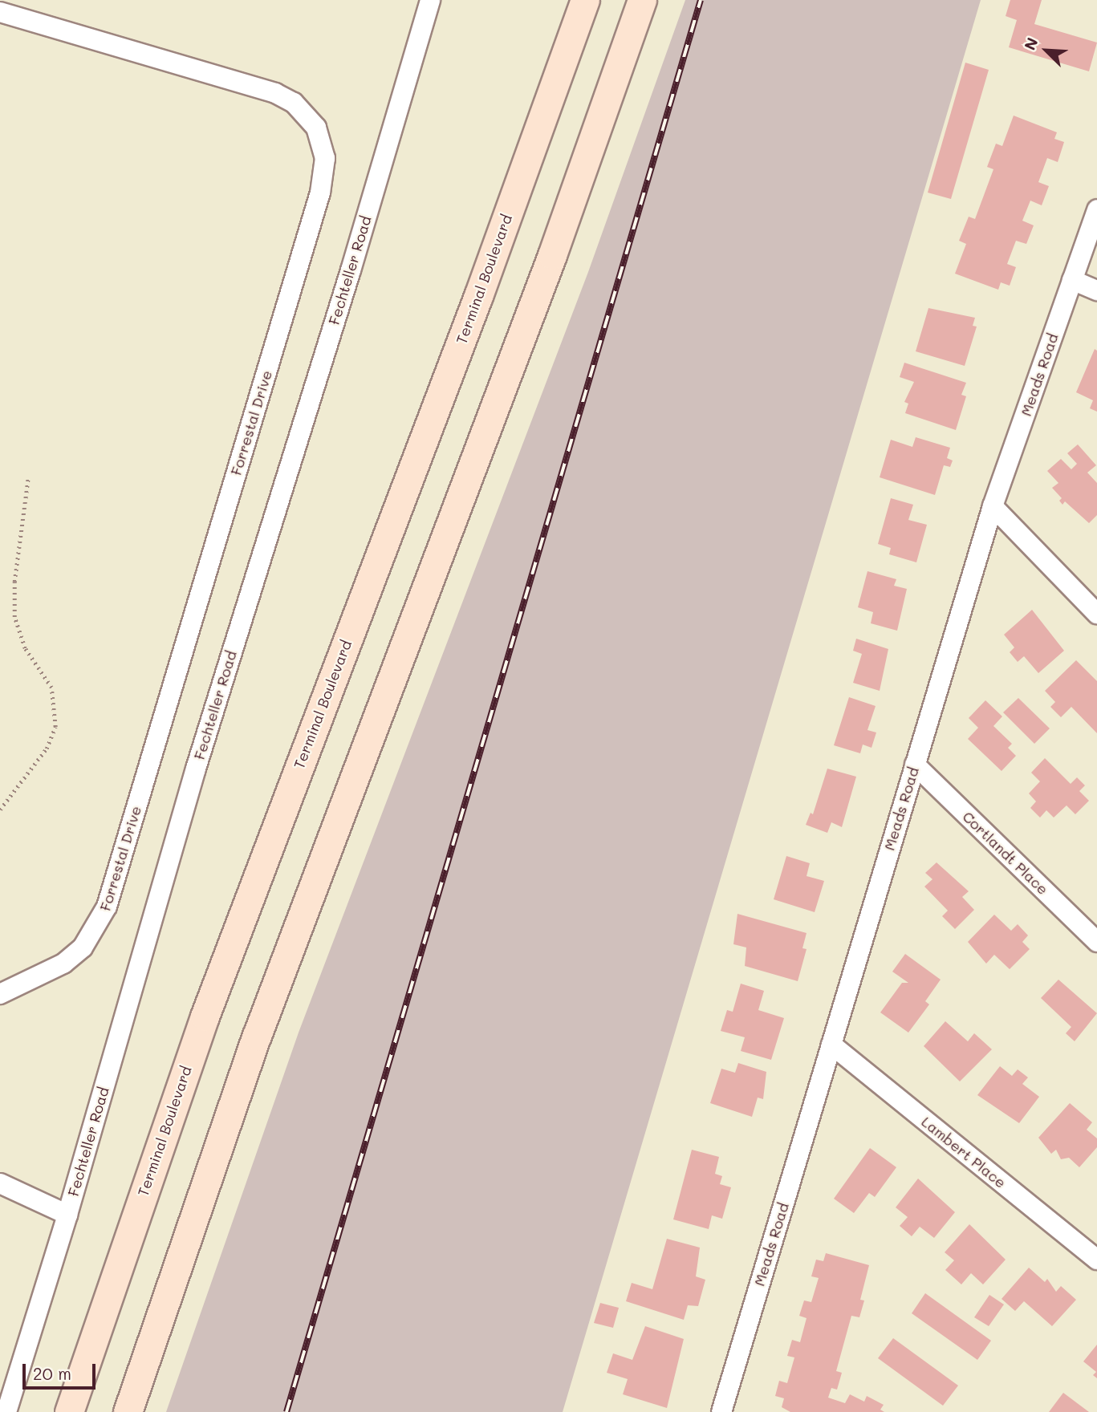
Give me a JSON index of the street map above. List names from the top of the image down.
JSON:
{
  "streets": {
    "main road": ["Terminal Boulevard"],
    "street": [
      "Fechteller Road",
      "Meads Road",
      "Forrestal Drive",
      "Cortlandt Place",
      "Lambert Place"
    ]
  },
  "crossings": [
    ["Meads Road", "Cortlandt Place"],
    ["Meads Road", "Lambert Place"]
  ],
  "scale_bar": "20 m",
  "north": "top left"
}
